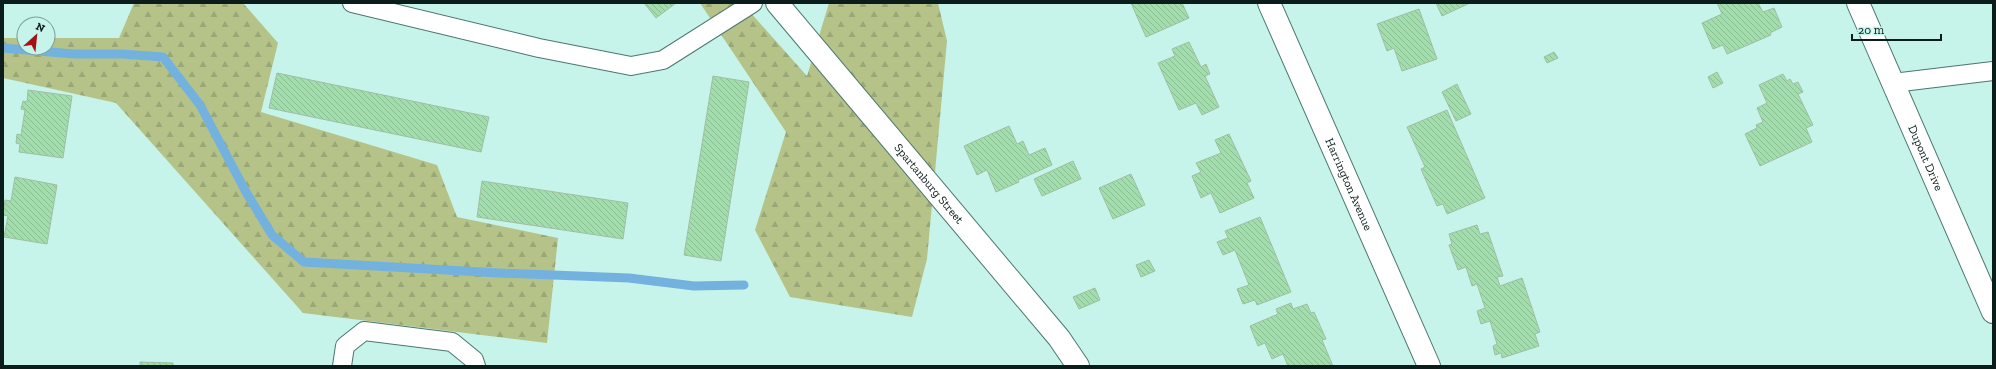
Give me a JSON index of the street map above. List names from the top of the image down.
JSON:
{
  "streets": {
    "street": ["Dupont Drive", "Spartanburg Street", "Harrington Avenue"]
  },
  "scale_bar": "20 m",
  "north": "top right"
}
